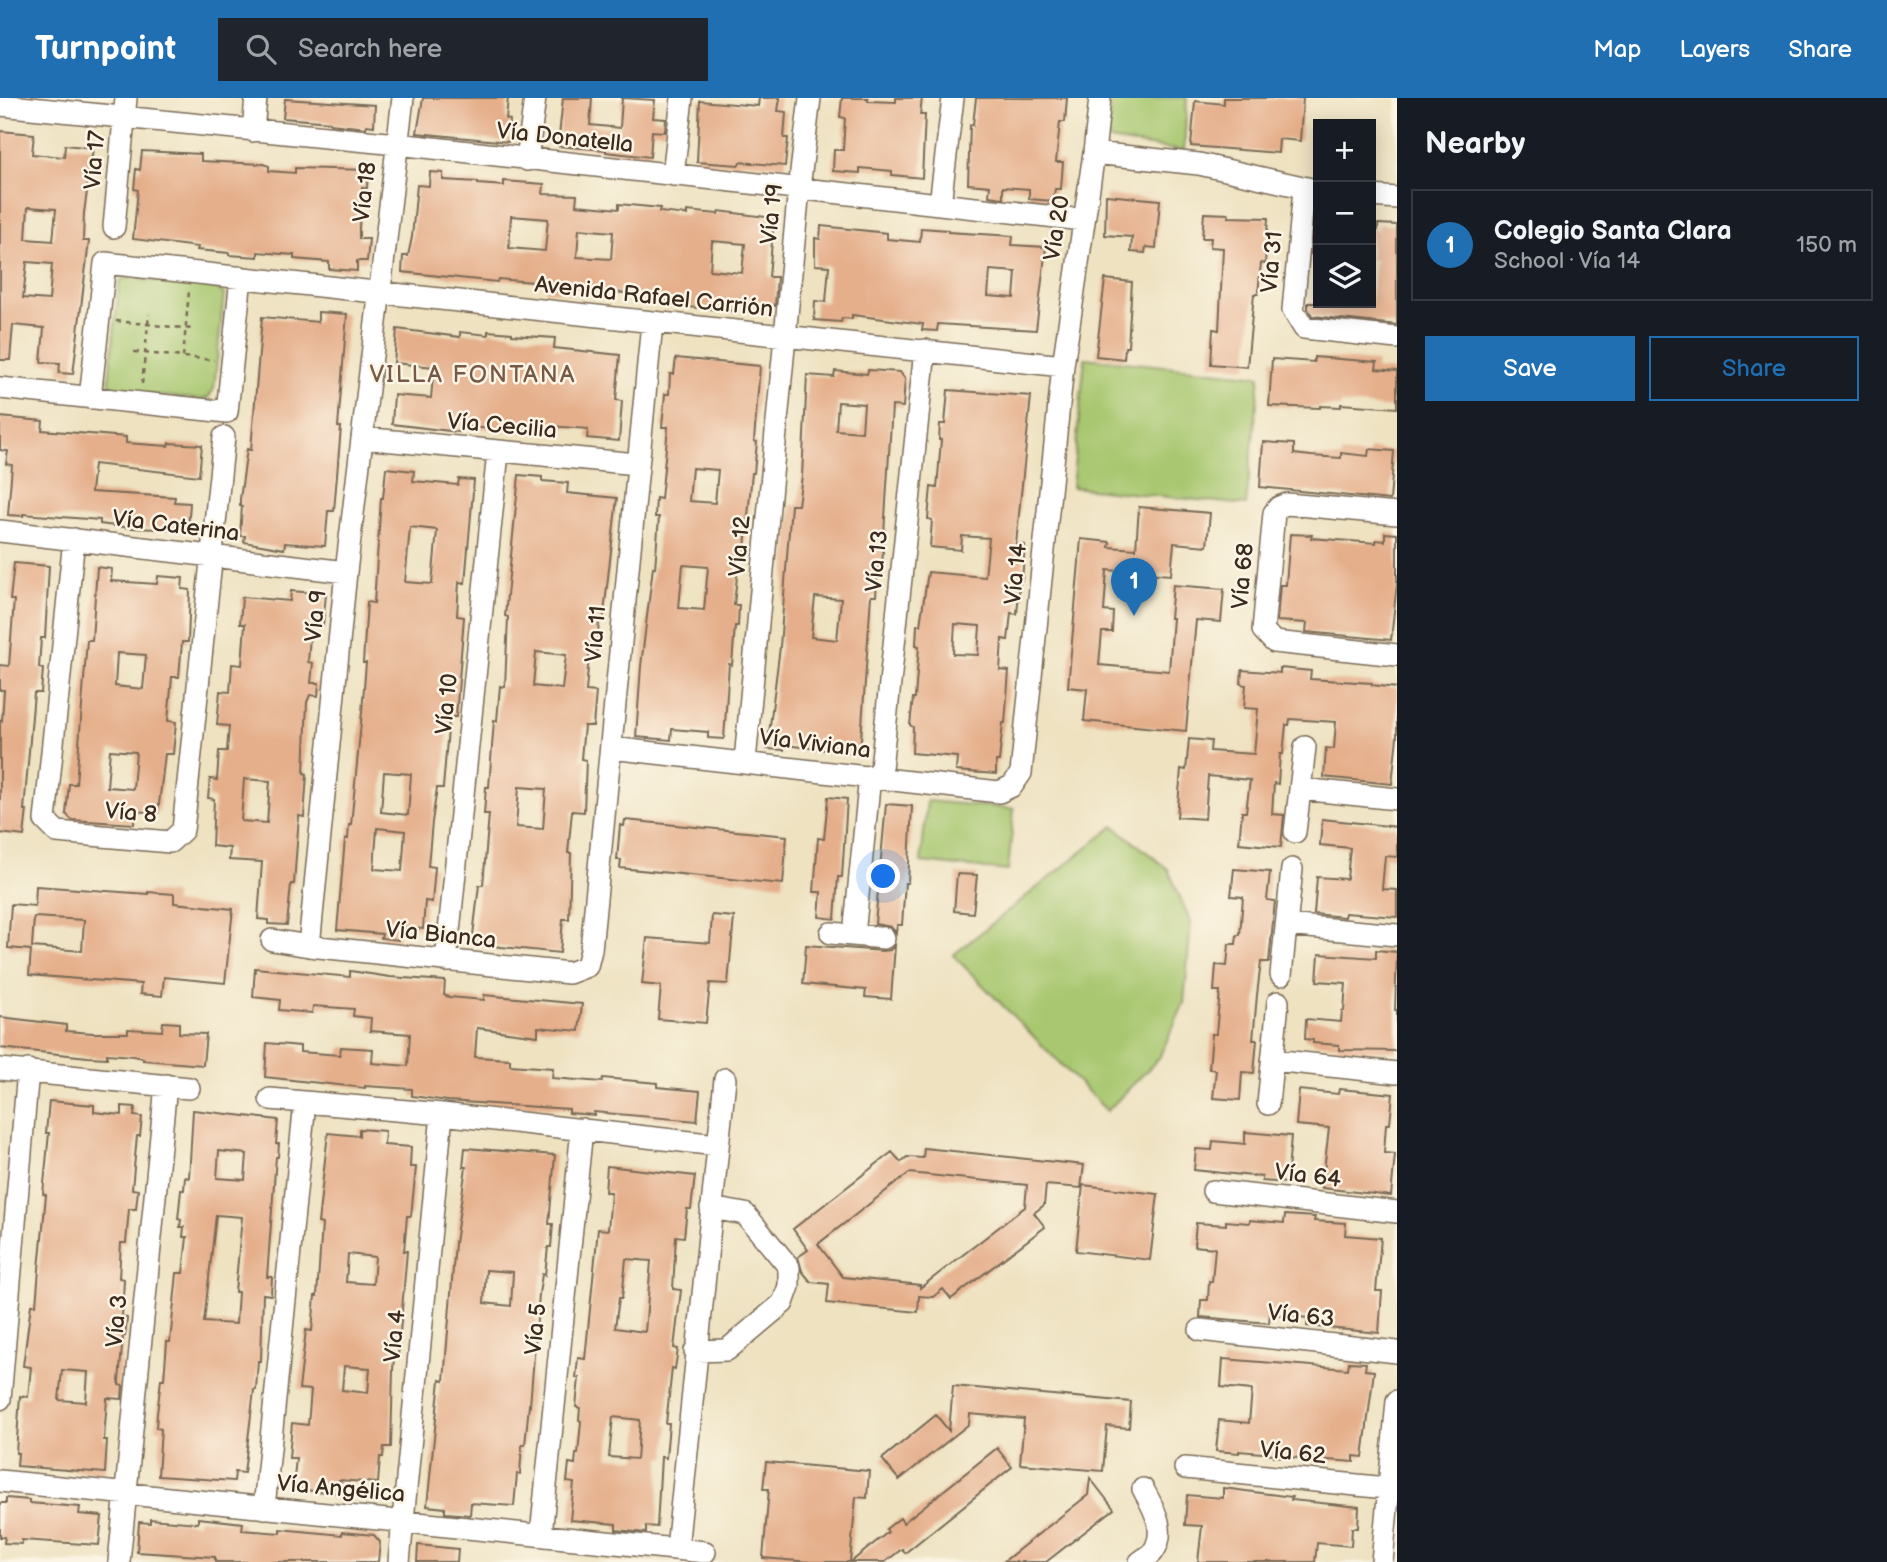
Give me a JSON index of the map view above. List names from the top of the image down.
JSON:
{
  "streets": {
    "street": [
      "Vía Donatella",
      "Vía 17",
      "Vía 18",
      "Vía 19",
      "Vía 20",
      "Vía 31",
      "Avenida Rafael Carrión",
      "Vía Cecilia",
      "Vía Caterina",
      "Vía 12",
      "Vía 13",
      "Vía 14",
      "Vía 68",
      "Vía 9",
      "Vía 11",
      "Vía 10",
      "Vía Viviana",
      "Vía 8",
      "Vía Bianca",
      "Vía 64",
      "Vía 63",
      "Vía 3",
      "Vía 5",
      "Vía 4",
      "Vía 62",
      "Vía Angélica"
    ]
  },
  "crossings": [
    ["Vía Donatella", "Vía 17"],
    ["Vía Donatella", "Vía 18"],
    ["Vía Donatella", "Vía 19"],
    ["Vía Donatella", "Vía 20"],
    ["Vía 18", "Avenida Rafael Carrión"],
    ["Vía 18", "Vía 9"],
    ["Vía 19", "Avenida Rafael Carrión"],
    ["Vía 19", "Vía 12"],
    ["Vía 20", "Vía 31"],
    ["Vía 20", "Avenida Rafael Carrión"],
    ["Vía 20", "Vía 14"],
    ["Avenida Rafael Carrión", "Vía 12"],
    ["Avenida Rafael Carrión", "Vía 13"],
    ["Avenida Rafael Carrión", "Vía 14"],
    ["Avenida Rafael Carrión", "Vía 9"],
    ["Avenida Rafael Carrión", "Vía 11"],
    ["Vía Cecilia", "Vía 9"],
    ["Vía Cecilia", "Vía 11"],
    ["Vía Cecilia", "Vía 10"],
    ["Vía Caterina", "Vía 9"],
    ["Vía Caterina", "Vía 8"],
    ["Vía 12", "Vía Viviana"],
    ["Vía 13", "Vía Viviana"],
    ["Vía 14", "Vía Viviana"],
    ["Vía 9", "Vía Bianca"],
    ["Vía 11", "Vía Viviana"],
    ["Vía 11", "Vía Bianca"],
    ["Vía 10", "Vía Bianca"],
    ["Vía 3", "Vía Angélica"],
    ["Vía 5", "Vía Angélica"],
    ["Vía 4", "Vía Angélica"]
  ],
  "districts": ["VILLA FONTANA"],
  "page": {
    "header": "Turnpoint",
    "search": "Search here",
    "nav": ["Map", "Layers", "Share"],
    "heading": "Nearby",
    "map_buttons": ["+", "−"],
    "list": [
      {
        "mark": "1",
        "name": "Colegio Santa Clara",
        "note": "School · Vía 14",
        "value": "150 m"
      }
    ],
    "buttons": ["Save", "Share"],
    "pins": "1"
  }
}
